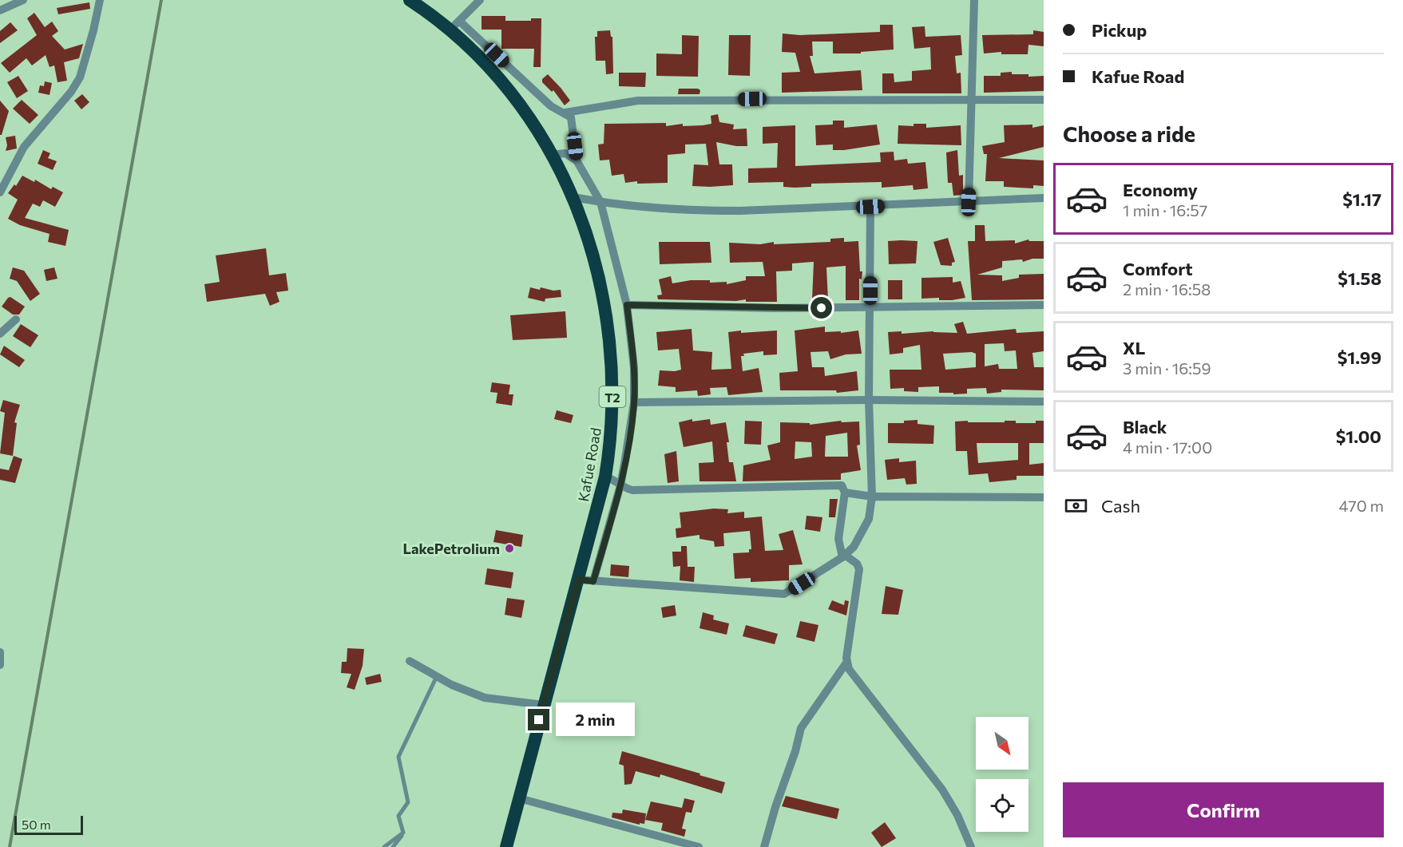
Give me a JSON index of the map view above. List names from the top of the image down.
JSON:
{
  "streets": {
    "highway": ["T2", "Kafue Road"]
  },
  "places": ["LakePetrolium"],
  "scale_bar": "50 m",
  "north": "bottom right",
  "page": {
    "banner": ["Pickup", "Kafue Road"],
    "heading": "Choose a ride",
    "list": [
      {
        "name": "Economy",
        "note": "1 min · 16:57",
        "value": "$1.17"
      },
      {
        "name": "Comfort",
        "note": "2 min · 16:58",
        "value": "$1.58"
      },
      {
        "name": "XL",
        "note": "3 min · 16:59",
        "value": "$1.99"
      },
      {
        "name": "Black",
        "note": "4 min · 17:00",
        "value": "$1.00"
      }
    ],
    "pay": ["Cash", "470 m"],
    "bubble": "2 min",
    "buttons": "Confirm",
    "scale": "50 m"
  }
}
